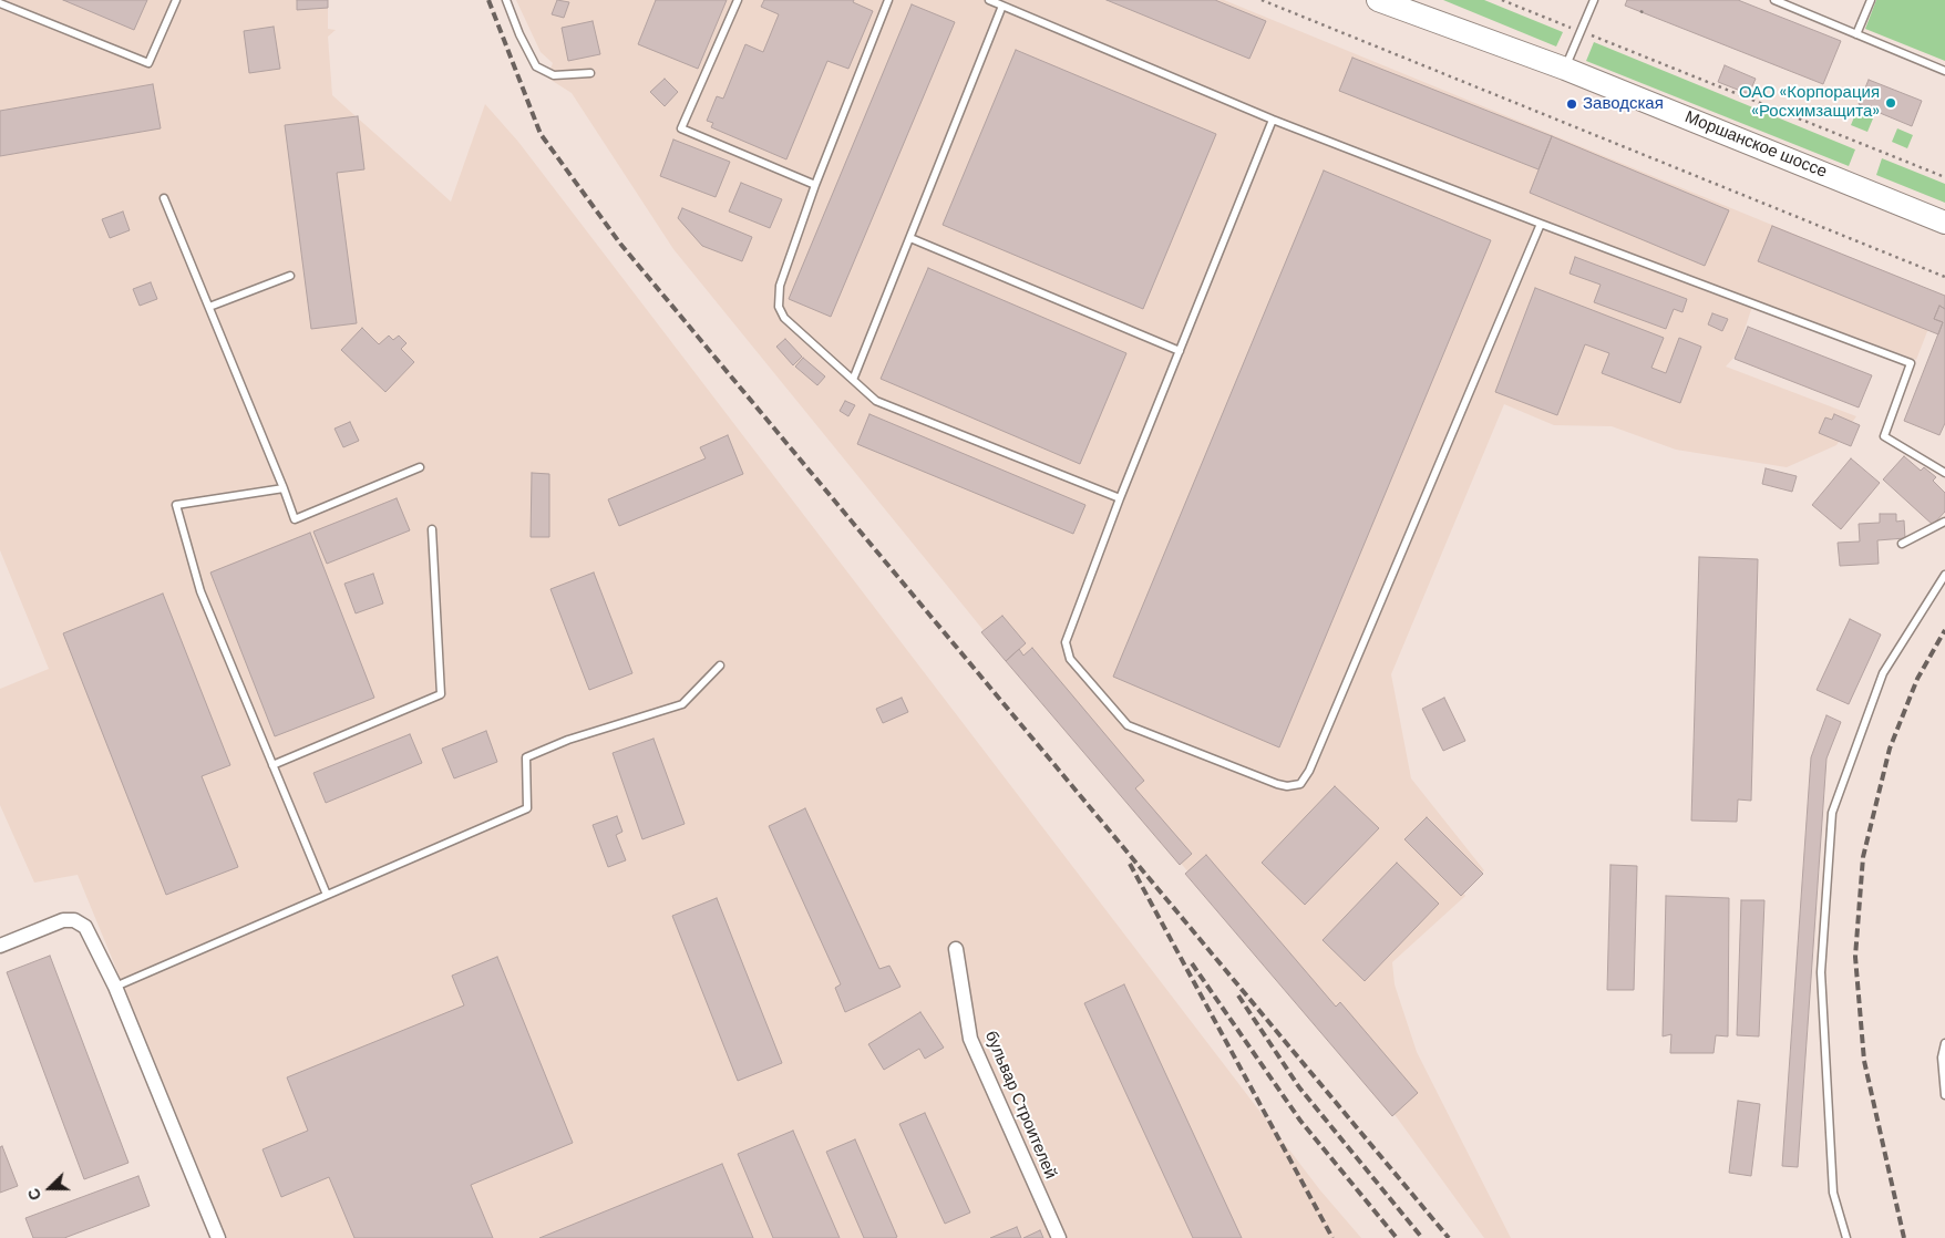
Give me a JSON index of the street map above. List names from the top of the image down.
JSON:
{
  "streets": {
    "main road": ["Моршанское шоссе"],
    "street": ["бульвар Строителей"]
  },
  "places": ["ОАО «Корпорация «Росхимзащита»", "Заводская"],
  "north": "left"
}
